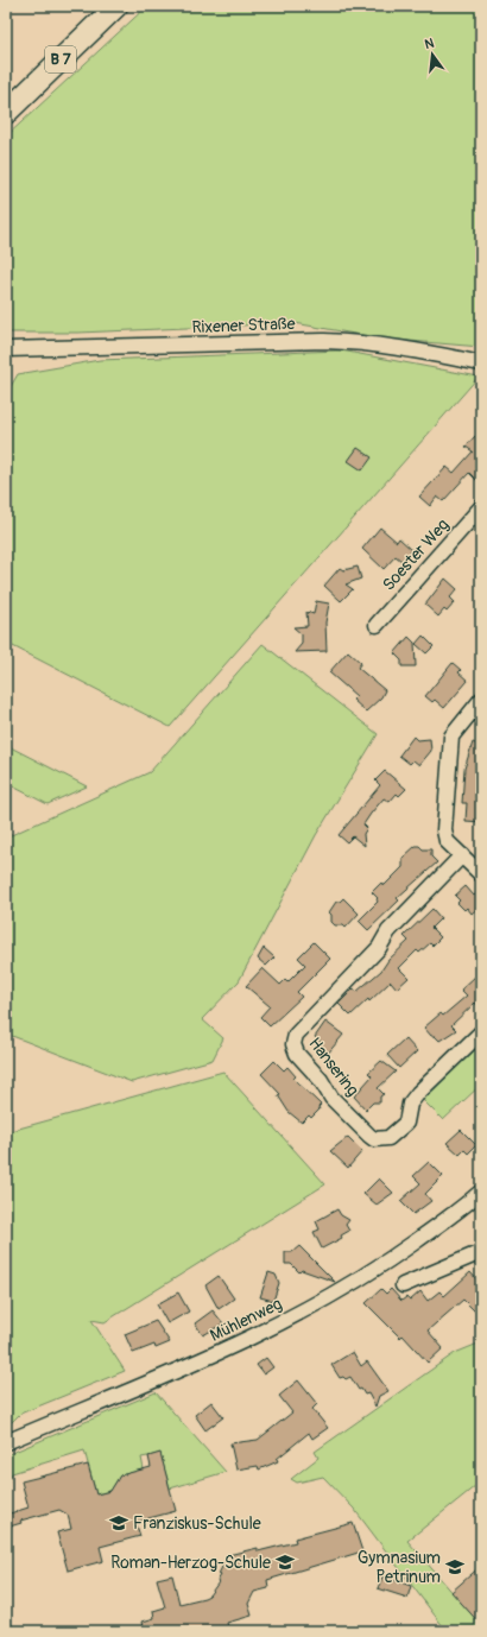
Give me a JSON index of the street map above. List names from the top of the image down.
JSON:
{
  "streets": {
    "main road": ["B 7"],
    "street": [
      "Rixener Straße",
      "Soester Weg",
      "Hansering",
      "Mühlenweg"
    ]
  },
  "places": {
    "school or university": ["Franziskus-Schule", "Roman-Herzog-Schule", "Gymnasium Petrinum"]
  },
  "north": "top"
}
